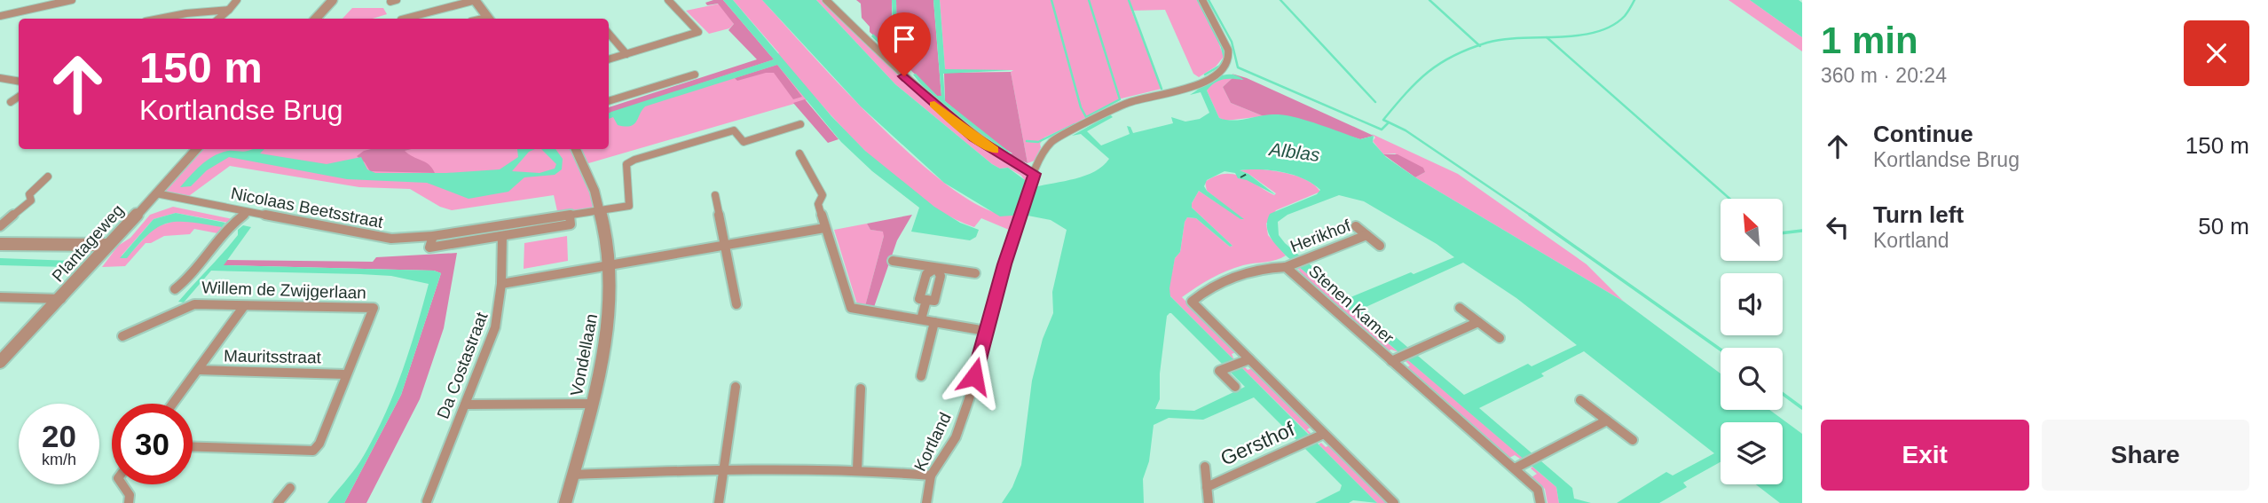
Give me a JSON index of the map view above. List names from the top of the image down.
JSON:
{
  "streets": {
    "street": [
      "Nicolaas Beetsstraat",
      "Herikhof",
      "Plantageweg",
      "Willem de Zwijgerlaan",
      "Stenen Kamer",
      "Vondellaan",
      "Mauritsstraat",
      "Da Costastraat",
      "Kortland",
      "Gersthof"
    ]
  },
  "crossings": [
    ["Nicolaas Beetsstraat", "Plantageweg"],
    ["Nicolaas Beetsstraat", "Vondellaan"],
    ["Herikhof", "Stenen Kamer"],
    ["Willem de Zwijgerlaan", "Mauritsstraat"],
    ["Stenen Kamer", "Gersthof"]
  ],
  "water": ["Alblas"],
  "north": "top left",
  "page": {
    "heading": ["1 min", "360 m · 20:24"],
    "turn": ["150 m", "Kortlandse Brug"],
    "list": [
      {
        "name": "Continue",
        "note": "Kortlandse Brug",
        "value": "150 m"
      },
      {
        "name": "Turn left",
        "note": "Kortland",
        "value": "50 m"
      }
    ],
    "speed": "20 km/h",
    "limit": "30",
    "buttons": ["Exit", "Share"]
  }
}
